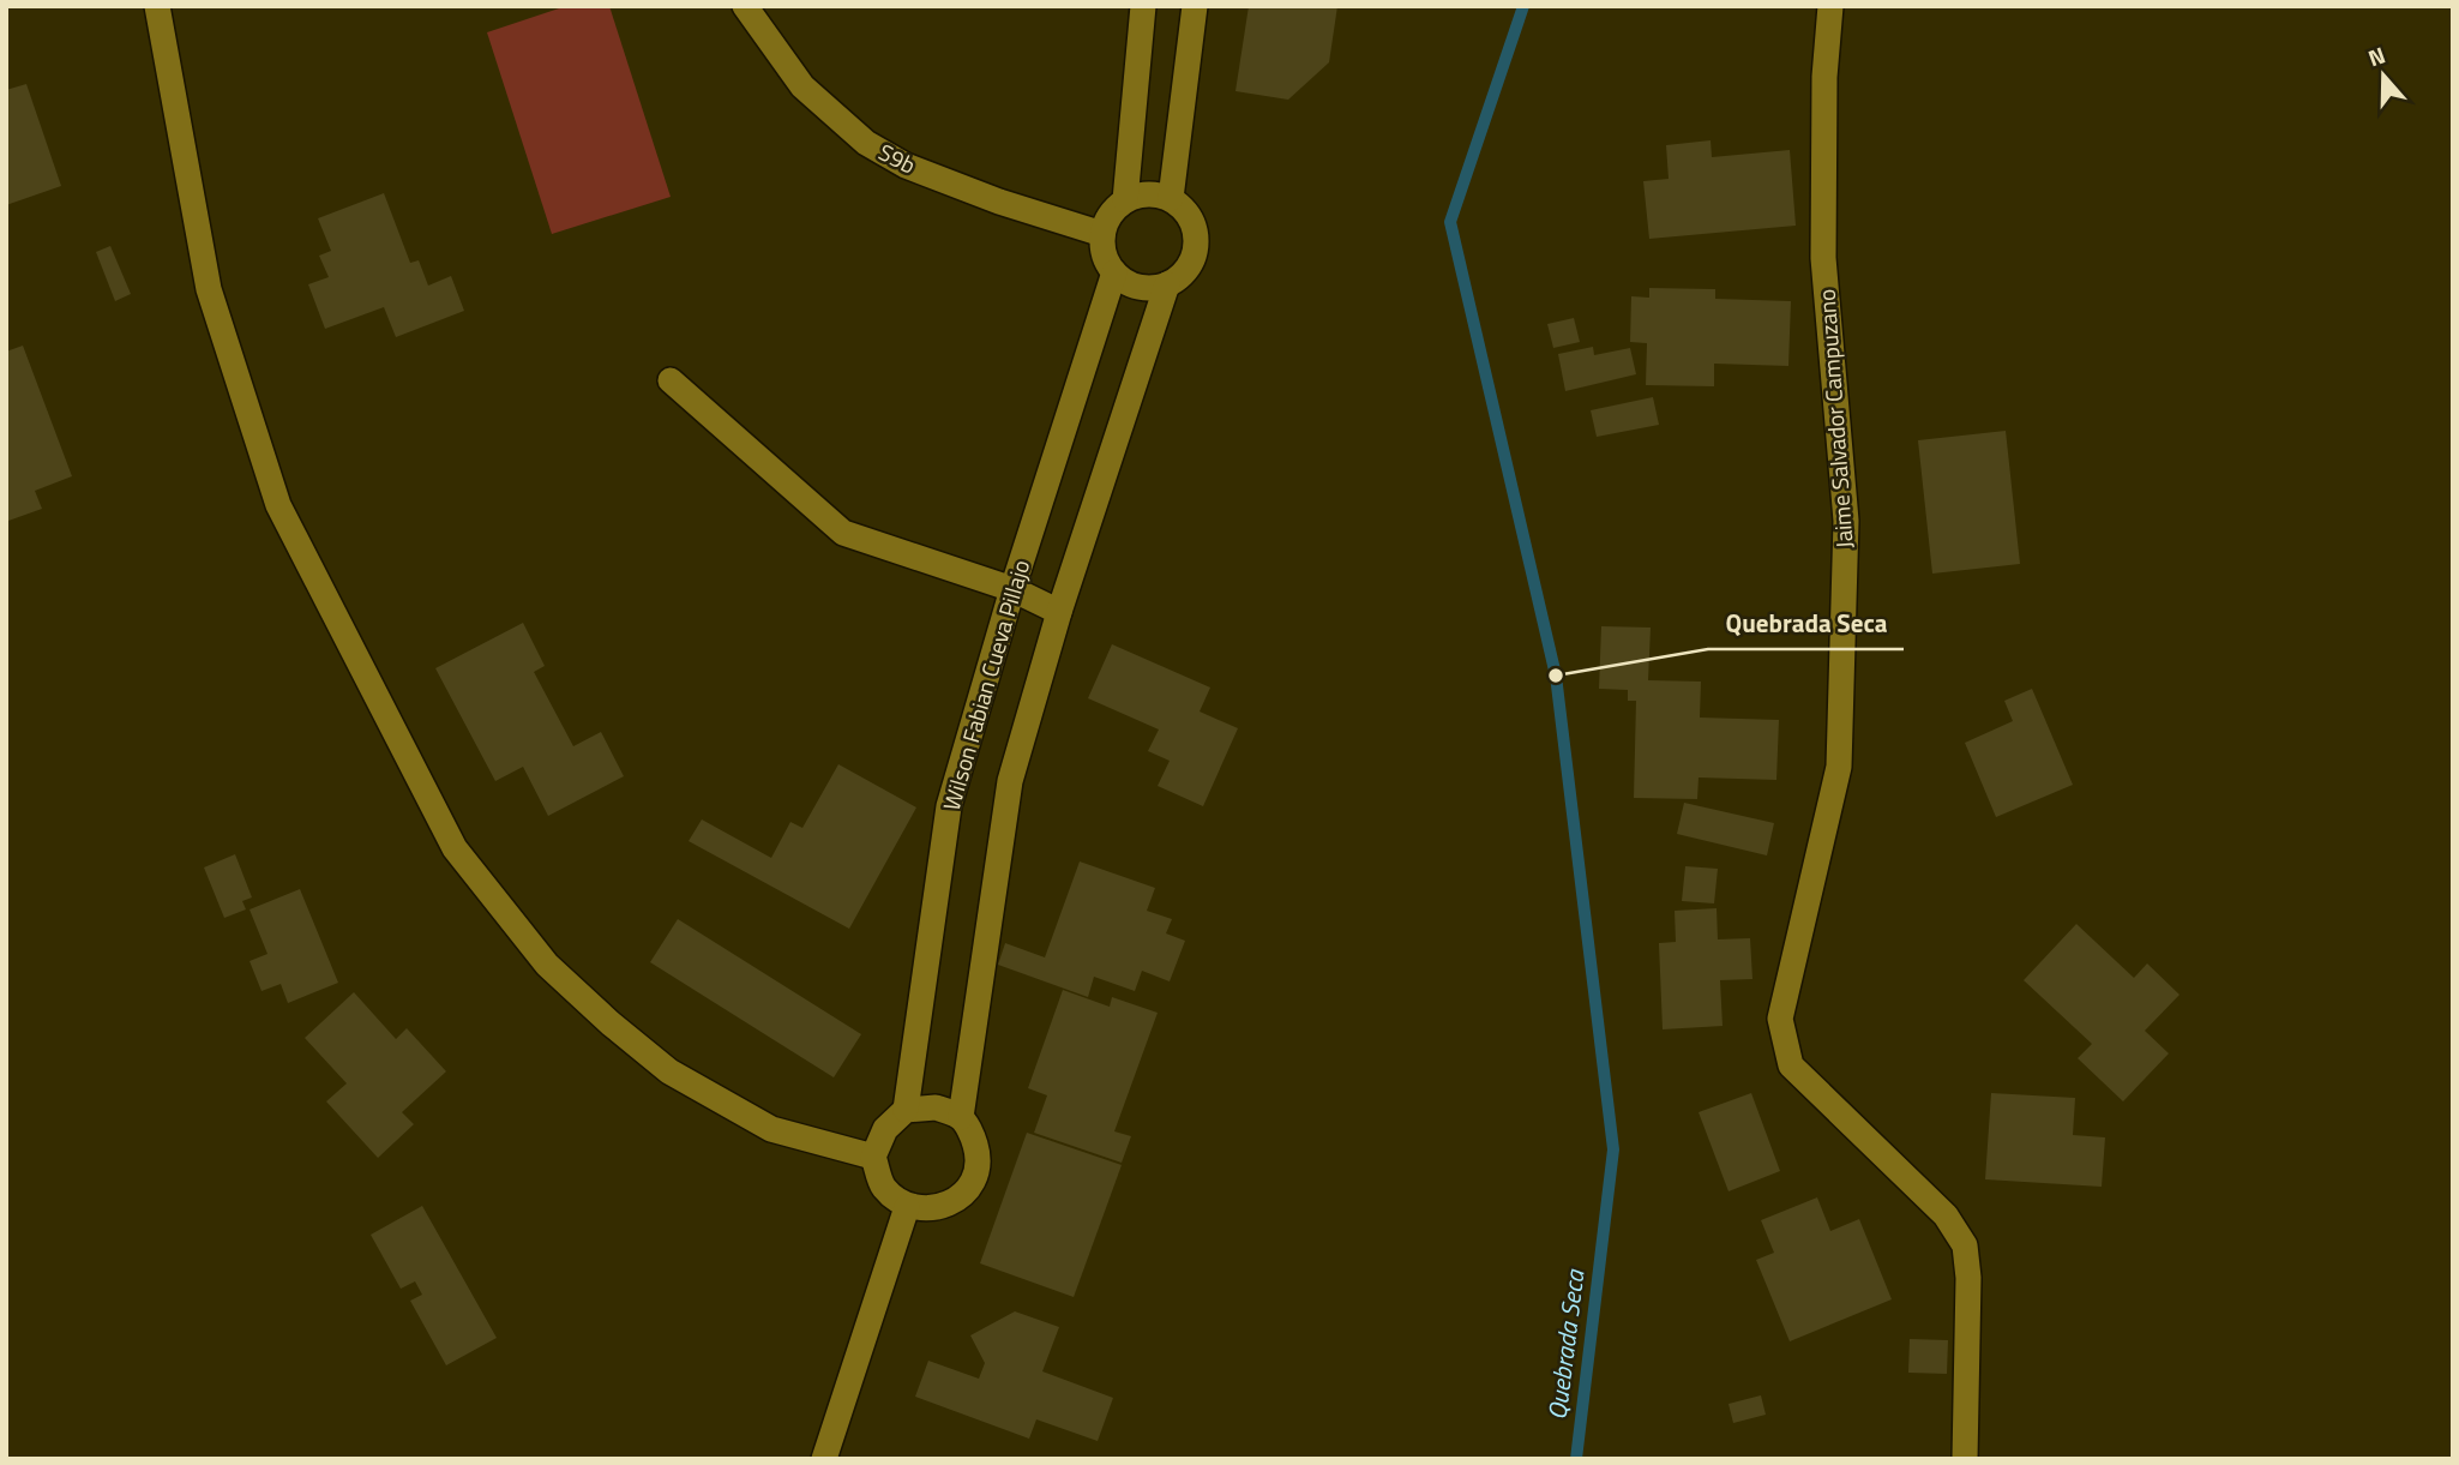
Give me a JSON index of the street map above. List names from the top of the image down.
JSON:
{
  "streets": {
    "street": ["S9b", "Jaime Salvador Campuzano", "Wilson Fabian Cueva Pillajo"]
  },
  "crossings": [
    ["S9b", "Wilson Fabian Cueva Pillajo"]
  ],
  "water": ["Quebrada Seca"],
  "places": ["Quebrada Seca"],
  "north": "top"
}
